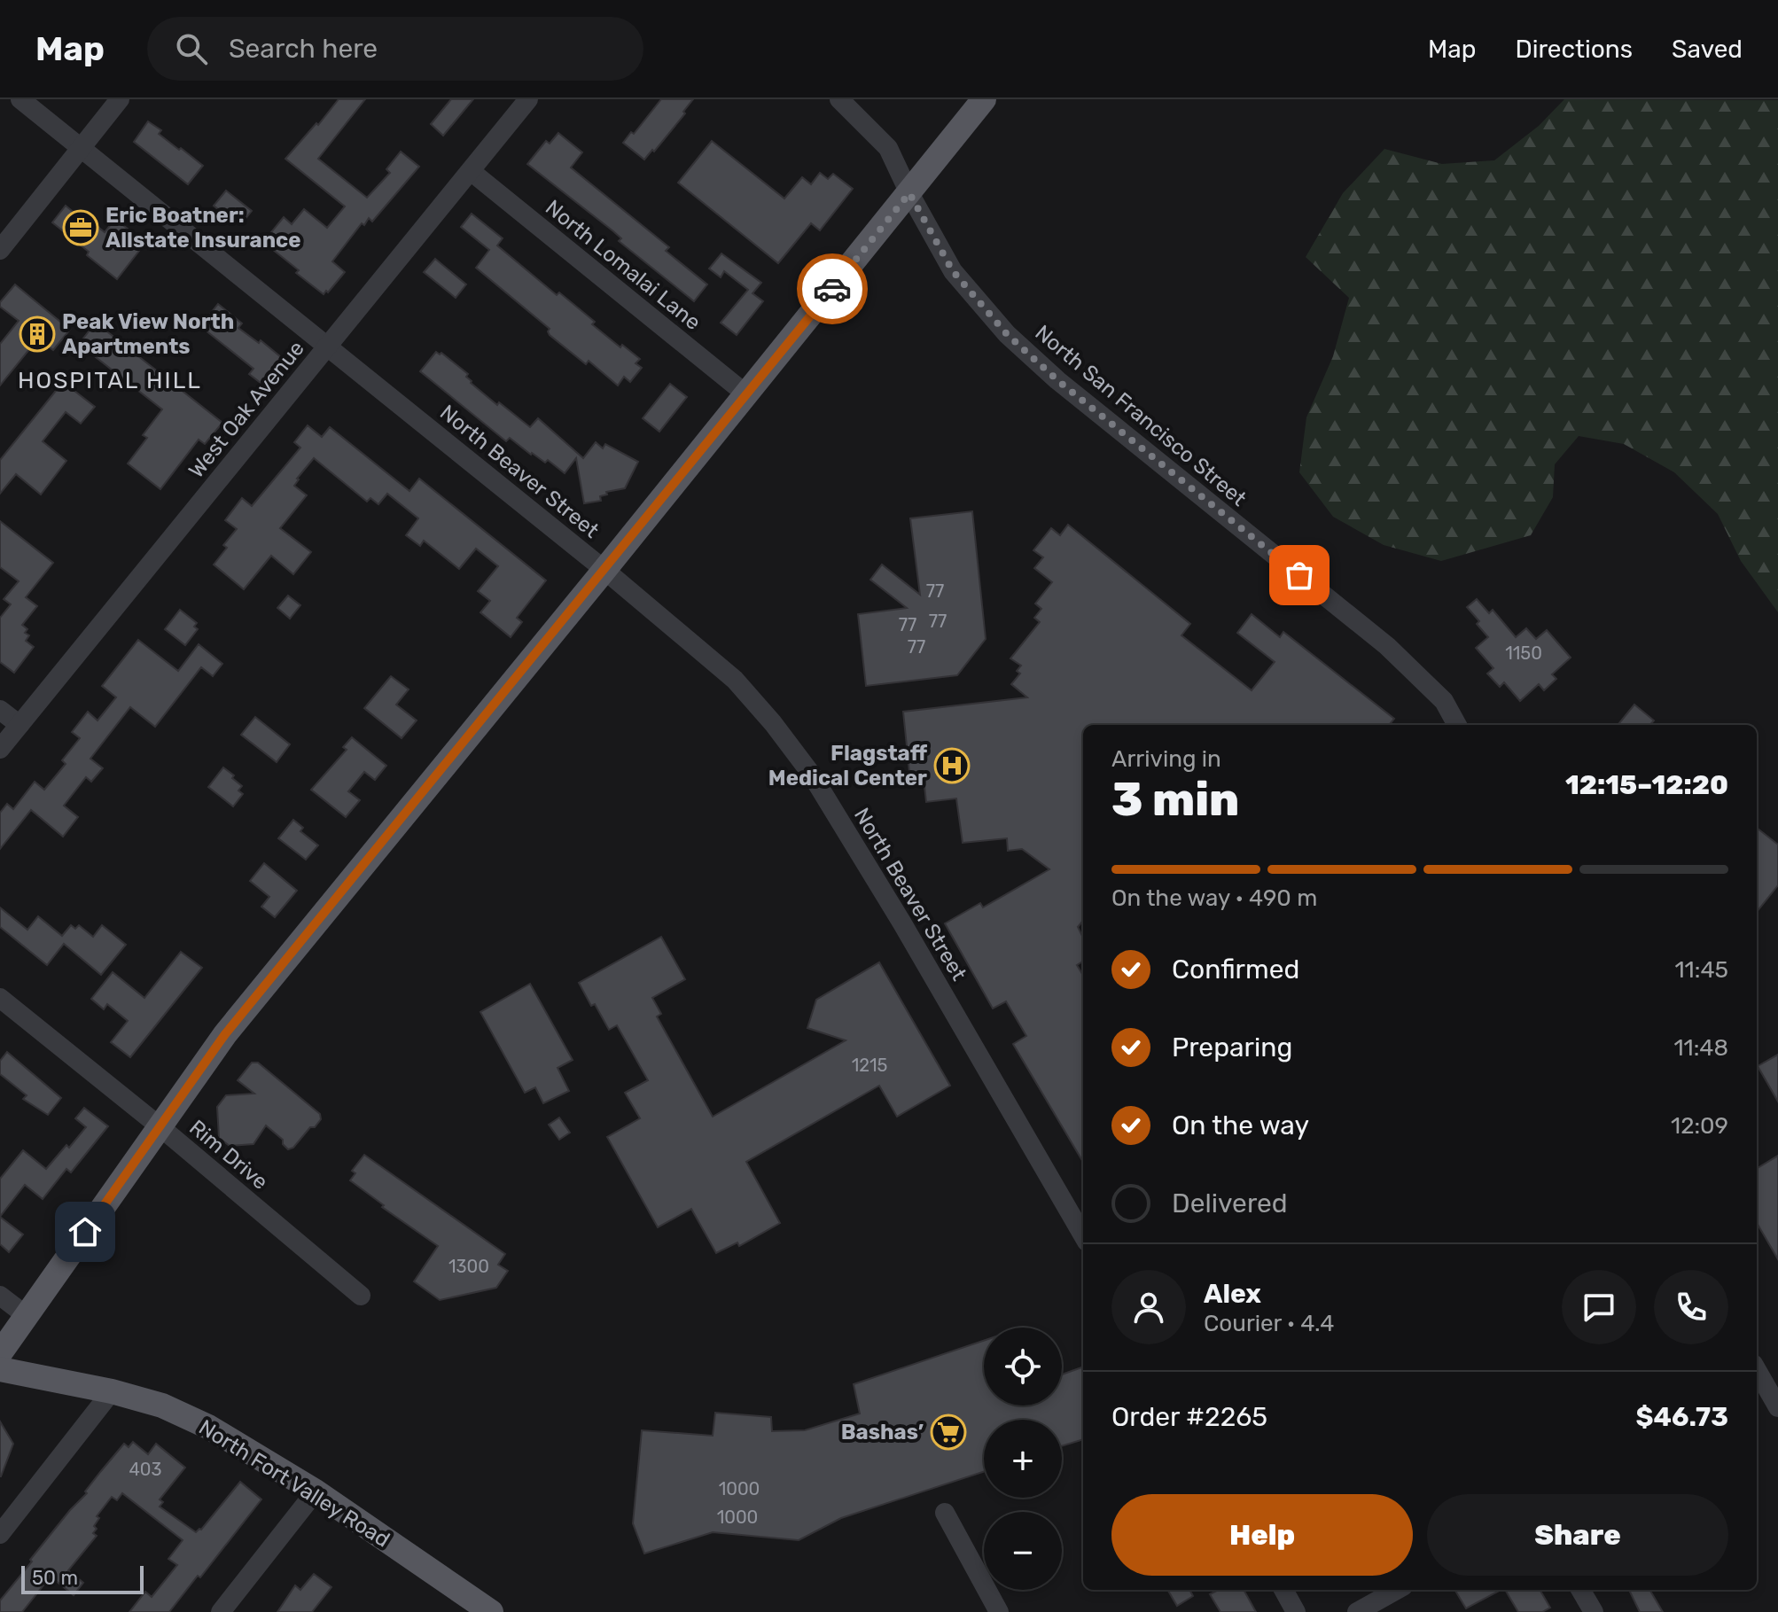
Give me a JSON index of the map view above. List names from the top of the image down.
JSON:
{
  "streets": {
    "main road": ["North Fort Valley Road"],
    "street": [
      "North Lomalai Lane",
      "West Oak Avenue",
      "North San Francisco Street",
      "North Beaver Street",
      "Rim Drive"
    ]
  },
  "crossings": [
    ["North Lomalai Lane", "West Oak Avenue"],
    ["West Oak Avenue", "North Beaver Street"]
  ],
  "districts": ["HOSPITAL HILL"],
  "places": {
    "office": ["Eric Boatner: Allstate Insurance"],
    "building": ["Peak View North Apartments"],
    "hospital": ["Flagstaff Medical Center"],
    "supermarket": ["Bashas’"]
  },
  "house_numbers": [
    "77",
    "77",
    "77",
    "77",
    "1150",
    "1215",
    "1300",
    "403",
    "1000",
    "1000"
  ],
  "scale_bar": "50 m",
  "page": {
    "header": "Map",
    "search": "Search here",
    "nav": ["Map", "Directions", "Saved"],
    "heading": ["3 min", "Arriving in", "12:15–12:20"],
    "panel": [
      "Alex",
      "Courier · 4.4",
      "Order #2265",
      "$46.73"
    ],
    "bar": "On the way · 490 m",
    "list": [
      ["Confirmed", "11:45"],
      ["Preparing", "11:48"],
      ["On the way", "12:09"],
      "Delivered"
    ],
    "map_buttons": ["+", "−"],
    "buttons": ["Help", "Share"],
    "scale": "50 m"
  }
}
